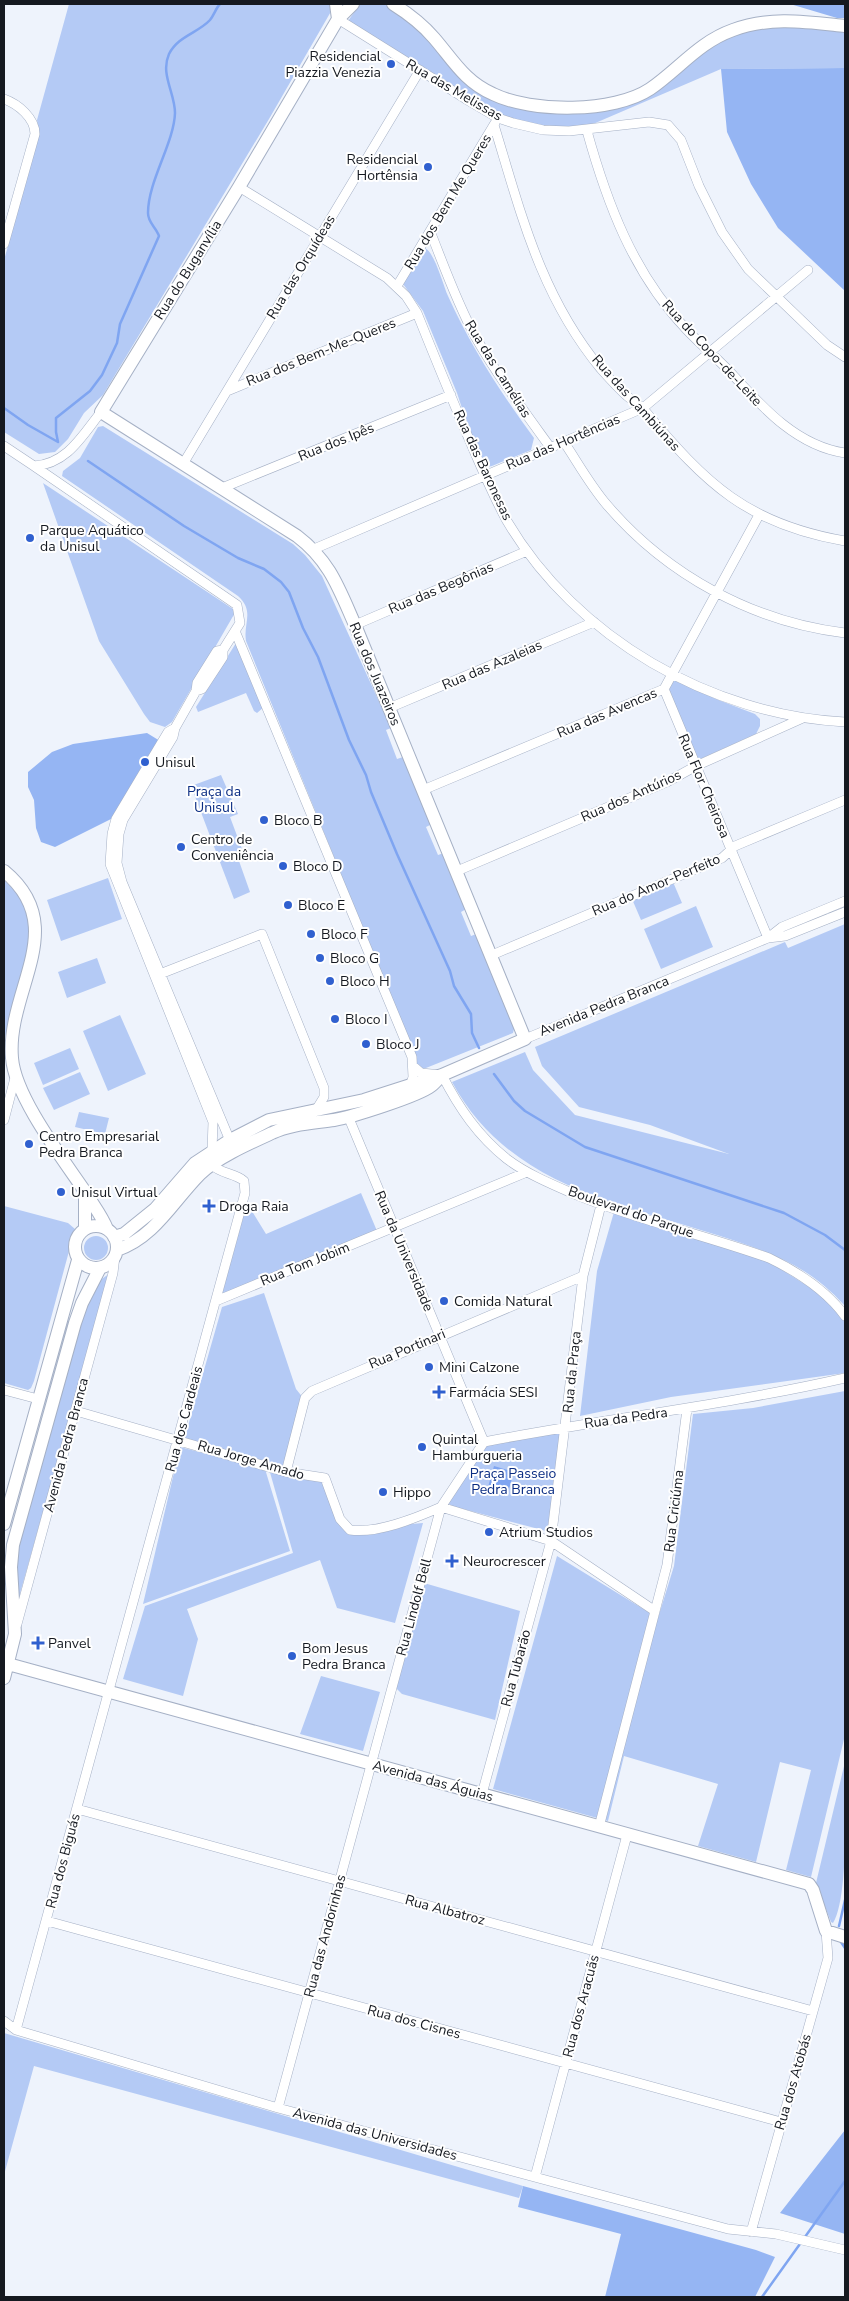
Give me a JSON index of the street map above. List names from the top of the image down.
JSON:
{
  "streets": {
    "street": [
      "Rua das Melissas",
      "Rua dos Bem Me Queres",
      "Rua das Orquídeas",
      "Rua do Buganvília",
      "Rua dos Bem-Me-Queres",
      "Rua do Copo-de-Leite",
      "Rua das Camélias",
      "Rua das Cambiúnas",
      "Rua dos Ipês",
      "Rua das Hortências",
      "Rua das Baronesas",
      "Rua das Begônias",
      "Rua das Azaleias",
      "Rua dos Juazeiros",
      "Rua das Avencas",
      "Rua Flor Cheirosa",
      "Rua dos Antúrios",
      "Rua do Amor-Perfeito",
      "Avenida Pedra Branca",
      "Boulevard do Parque",
      "Rua da Universidade",
      "Rua Tom Jobim",
      "Rua Portinari",
      "Rua da Praça",
      "Rua da Pedra",
      "Rua dos Cardeais",
      "Rua Jorge Amado",
      "Rua Criciúma",
      "Rua Lindolf Bell",
      "Rua Tubarão",
      "Avenida das Águias",
      "Rua dos Biguás",
      "Rua Albatroz",
      "Rua das Andorinhas",
      "Rua dos Aracuãs",
      "Rua dos Cisnes",
      "Rua dos Atobás",
      "Avenida das Universidades"
    ]
  },
  "crossings": [
    ["Rua das Melissas", "Rua dos Bem Me Queres"],
    ["Rua das Melissas", "Rua das Orquídeas"],
    ["Rua das Melissas", "Rua do Buganvília"],
    ["Rua das Melissas", "Rua do Copo-de-Leite"],
    ["Rua das Melissas", "Rua das Cambiúnas"],
    ["Rua das Melissas", "Rua das Hortências"],
    ["Rua dos Bem Me Queres", "Rua das Camélias"],
    ["Rua dos Bem Me Queres", "Rua das Cambiúnas"],
    ["Rua dos Bem Me Queres", "Rua das Baronesas"],
    ["Rua das Orquídeas", "Rua dos Bem-Me-Queres"],
    ["Rua das Orquídeas", "Rua dos Juazeiros"],
    ["Rua do Buganvília", "Rua dos Juazeiros"],
    ["Rua dos Bem-Me-Queres", "Rua das Baronesas"],
    ["Rua do Copo-de-Leite", "Rua das Hortências"],
    ["Rua das Camélias", "Rua das Hortências"],
    ["Rua das Cambiúnas", "Rua das Hortências"],
    ["Rua das Cambiúnas", "Rua das Avencas"],
    ["Rua dos Ipês", "Rua das Baronesas"],
    ["Rua dos Ipês", "Rua dos Juazeiros"],
    ["Rua das Hortências", "Rua das Baronesas"],
    ["Rua das Hortências", "Rua dos Juazeiros"],
    ["Rua das Baronesas", "Rua das Begônias"],
    ["Rua das Baronesas", "Rua das Azaleias"],
    ["Rua das Baronesas", "Rua das Avencas"],
    ["Rua das Baronesas", "Rua dos Antúrios"],
    ["Rua das Begônias", "Rua dos Juazeiros"],
    ["Rua das Azaleias", "Rua dos Juazeiros"],
    ["Rua dos Juazeiros", "Rua das Avencas"],
    ["Rua dos Juazeiros", "Rua dos Antúrios"],
    ["Rua dos Juazeiros", "Rua do Amor-Perfeito"],
    ["Rua dos Juazeiros", "Avenida Pedra Branca"],
    ["Rua das Avencas", "Rua Flor Cheirosa"],
    ["Rua Flor Cheirosa", "Rua dos Antúrios"],
    ["Rua Flor Cheirosa", "Rua do Amor-Perfeito"],
    ["Rua Flor Cheirosa", "Avenida Pedra Branca"],
    ["Avenida Pedra Branca", "Boulevard do Parque"],
    ["Avenida Pedra Branca", "Rua da Universidade"],
    ["Avenida Pedra Branca", "Rua dos Cardeais"],
    ["Avenida Pedra Branca", "Rua Jorge Amado"],
    ["Avenida Pedra Branca", "Avenida das Águias"],
    ["Boulevard do Parque", "Rua Tom Jobim"],
    ["Boulevard do Parque", "Rua da Praça"],
    ["Rua da Universidade", "Rua Tom Jobim"],
    ["Rua da Universidade", "Rua Portinari"],
    ["Rua da Universidade", "Rua da Pedra"],
    ["Rua Tom Jobim", "Rua dos Cardeais"],
    ["Rua Portinari", "Rua da Praça"],
    ["Rua Portinari", "Rua Jorge Amado"],
    ["Rua da Praça", "Rua da Pedra"],
    ["Rua da Praça", "Rua Tubarão"],
    ["Rua da Pedra", "Rua Criciúma"],
    ["Rua dos Cardeais", "Rua Jorge Amado"],
    ["Rua dos Cardeais", "Avenida das Águias"],
    ["Rua dos Cardeais", "Rua dos Biguás"],
    ["Rua Jorge Amado", "Rua Lindolf Bell"],
    ["Rua Criciúma", "Avenida das Águias"],
    ["Rua Lindolf Bell", "Avenida das Águias"],
    ["Rua Lindolf Bell", "Rua das Andorinhas"],
    ["Rua Tubarão", "Avenida das Águias"],
    ["Avenida das Águias", "Rua dos Biguás"],
    ["Avenida das Águias", "Rua das Andorinhas"],
    ["Avenida das Águias", "Rua dos Aracuãs"],
    ["Avenida das Águias", "Rua dos Atobás"],
    ["Rua dos Biguás", "Rua Albatroz"],
    ["Rua dos Biguás", "Rua dos Cisnes"],
    ["Rua dos Biguás", "Avenida das Universidades"],
    ["Rua Albatroz", "Rua das Andorinhas"],
    ["Rua Albatroz", "Rua dos Aracuãs"],
    ["Rua Albatroz", "Rua dos Atobás"],
    ["Rua das Andorinhas", "Rua dos Cisnes"],
    ["Rua das Andorinhas", "Avenida das Universidades"],
    ["Rua dos Aracuãs", "Rua dos Cisnes"],
    ["Rua dos Aracuãs", "Avenida das Universidades"],
    ["Rua dos Cisnes", "Rua dos Atobás"],
    ["Rua dos Atobás", "Avenida das Universidades"]
  ],
  "parks": ["Praça da Unisul", "Praça Passeio Pedra Branca"],
  "places": {
    "other": [
      "Residencial Piazzia Venezia",
      "Residencial Hortênsia",
      "Parque Aquático da Unisul",
      "Unisul",
      "Bloco B",
      "Centro de Conveniência",
      "Bloco D",
      "Bloco E",
      "Bloco F",
      "Bloco G",
      "Bloco H",
      "Bloco I",
      "Bloco J",
      "Centro Empresarial Pedra Branca",
      "Unisul Virtual",
      "Comida Natural",
      "Mini Calzone",
      "Quintal Hamburgueria",
      "Hippo",
      "Atrium Studios",
      "Bom Jesus Pedra Branca"
    ],
    "health": [
      "Droga Raia",
      "Farmácia SESI",
      "Neurocrescer",
      "Panvel"
    ]
  }
}
